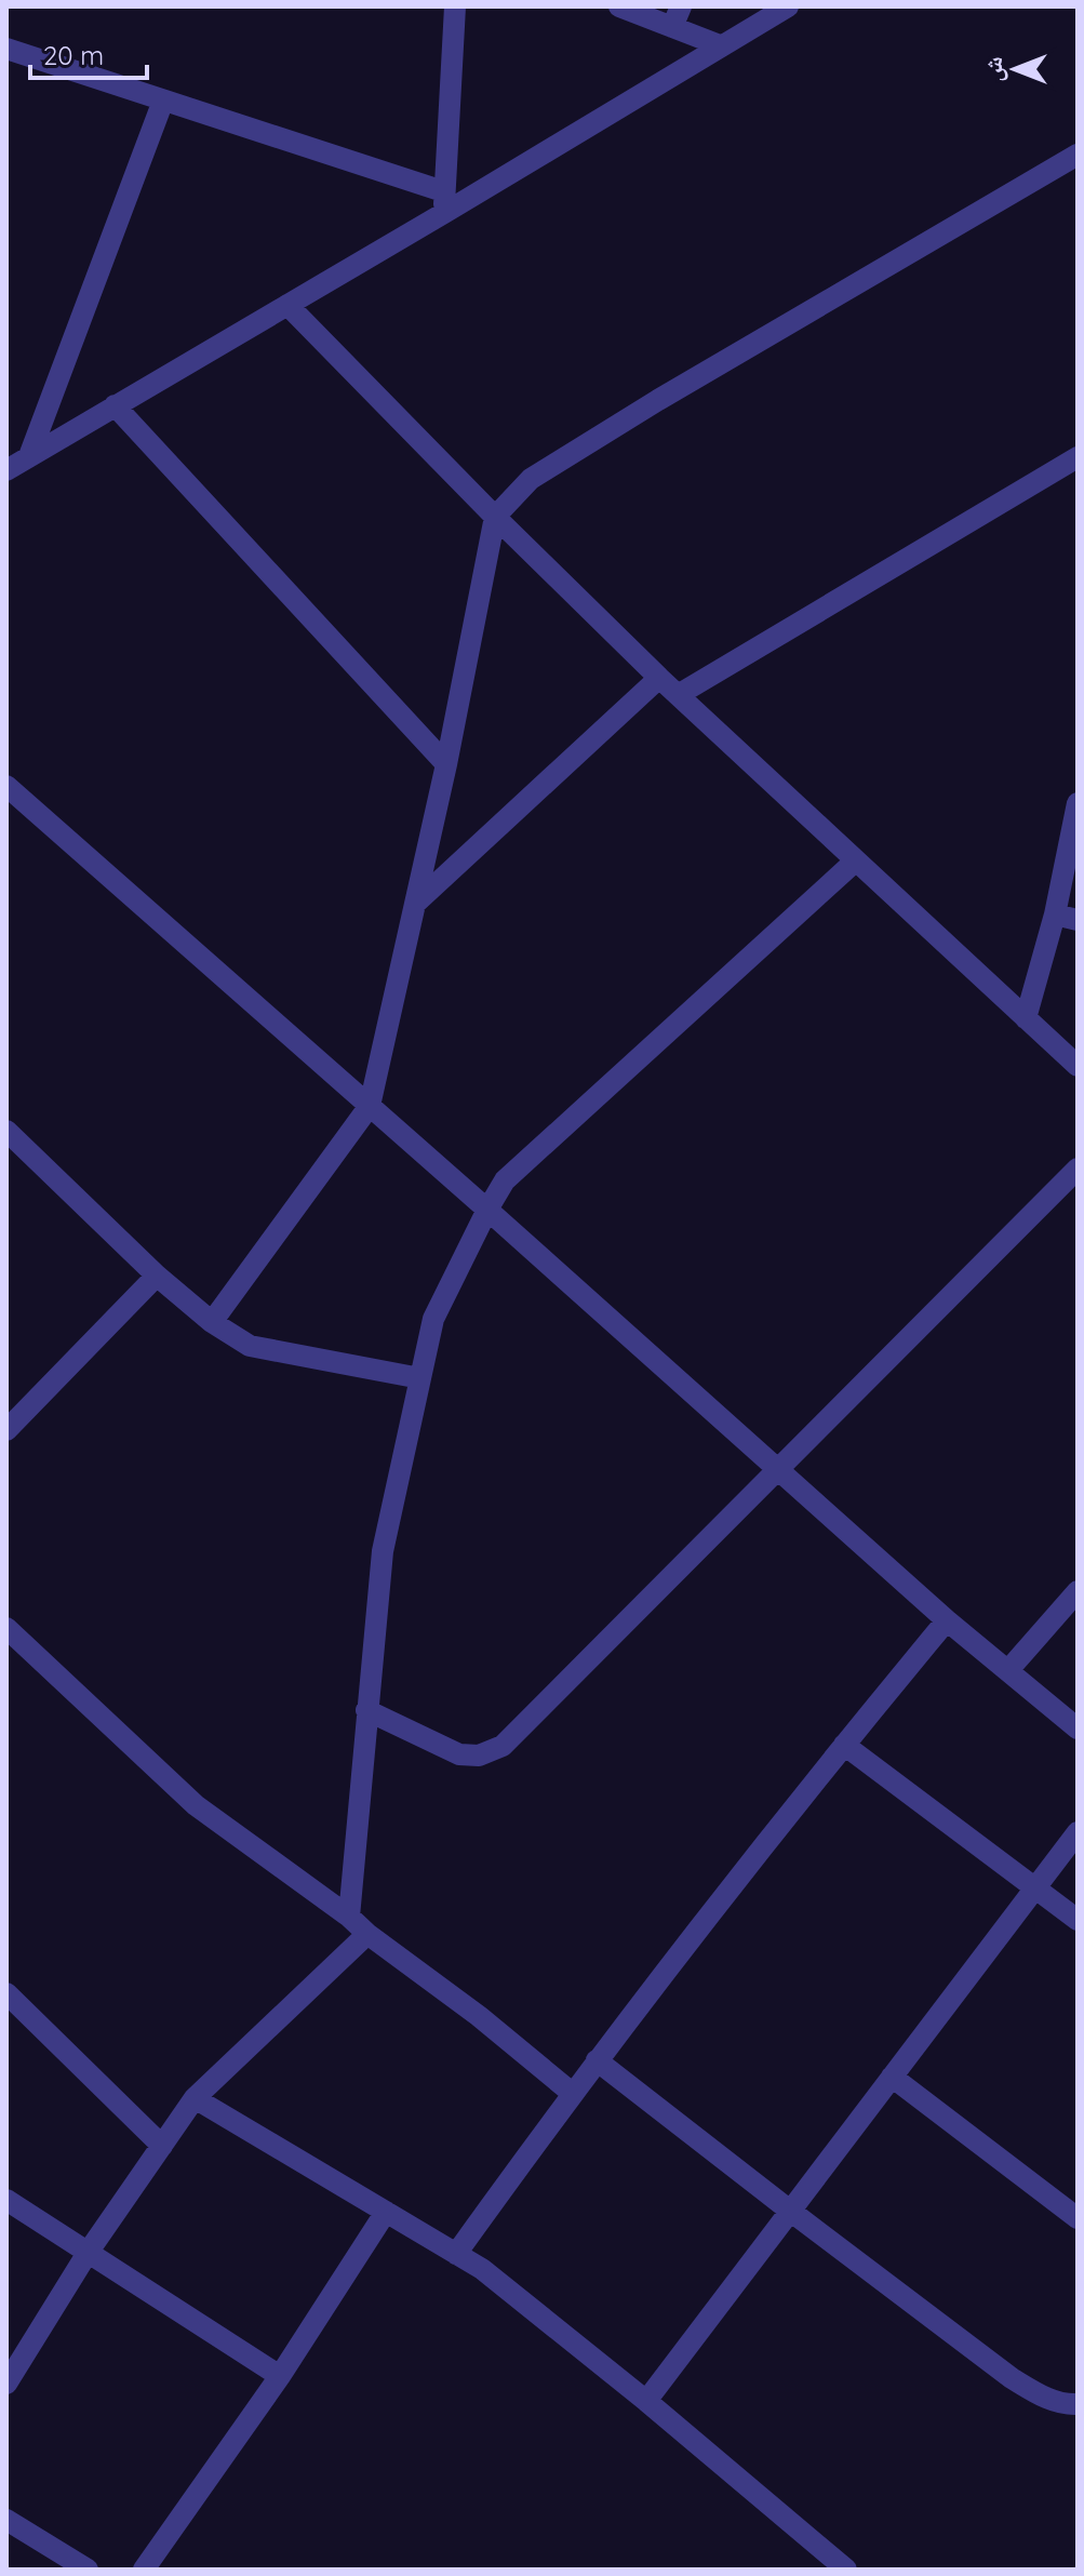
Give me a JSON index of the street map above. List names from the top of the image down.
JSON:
{
  "scale_bar": "20 m",
  "north": "left"
}
